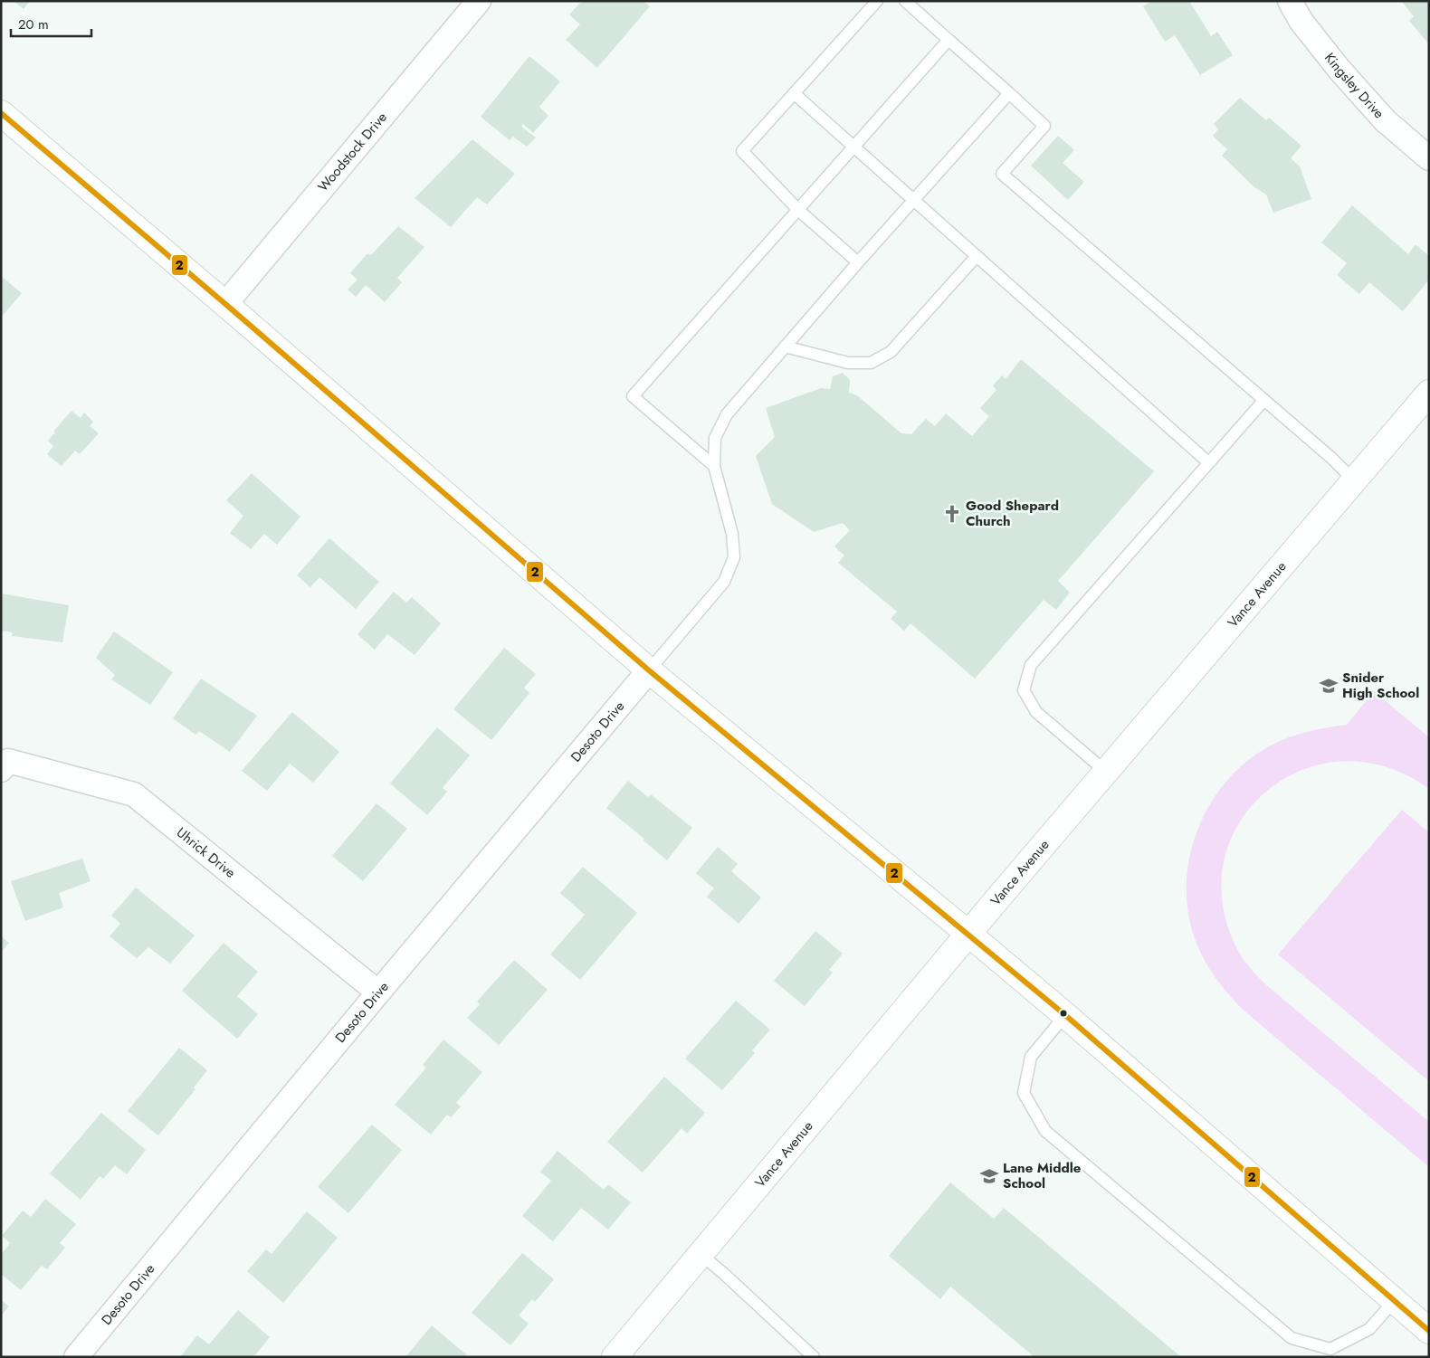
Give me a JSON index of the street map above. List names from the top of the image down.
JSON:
{
  "streets": {
    "main road": ["Vance Avenue"],
    "street": [
      "Kingsley Drive",
      "Woodstock Drive",
      "Desoto Drive",
      "Uhrick Drive"
    ]
  },
  "crossings": [
    ["Desoto Drive", "Uhrick Drive"]
  ],
  "places": {
    "church": ["Good Shepard Church"],
    "school or university": ["Snider High School", "Lane Middle School"]
  },
  "lines": ["transit line 2"],
  "scale_bar": "20 m"
}
